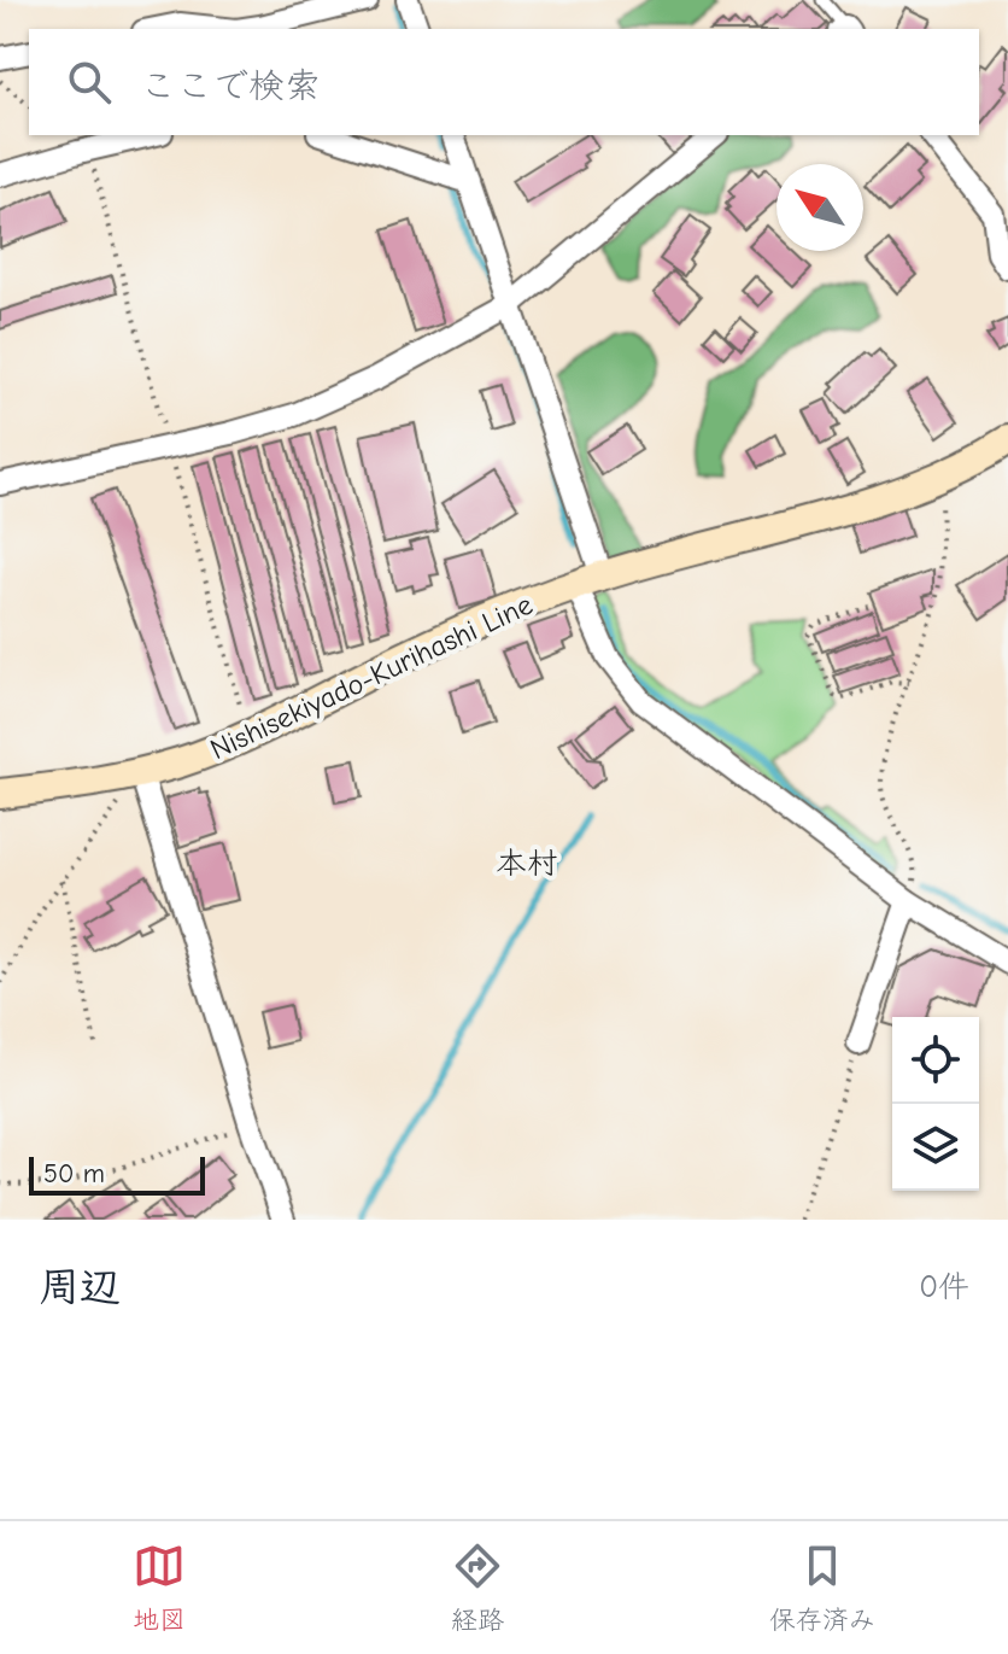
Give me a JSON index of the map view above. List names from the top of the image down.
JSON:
{
  "streets": {
    "main road": ["Nishisekiyado-Kurihashi Line"]
  },
  "districts": ["本村"],
  "scale_bar": "50 m",
  "north": "top left",
  "page": {
    "search": "ここで検索",
    "scale": "50 m",
    "heading": ["周辺", "0件"],
    "nav": ["地図", "経路", "保存済み"]
  }
}
